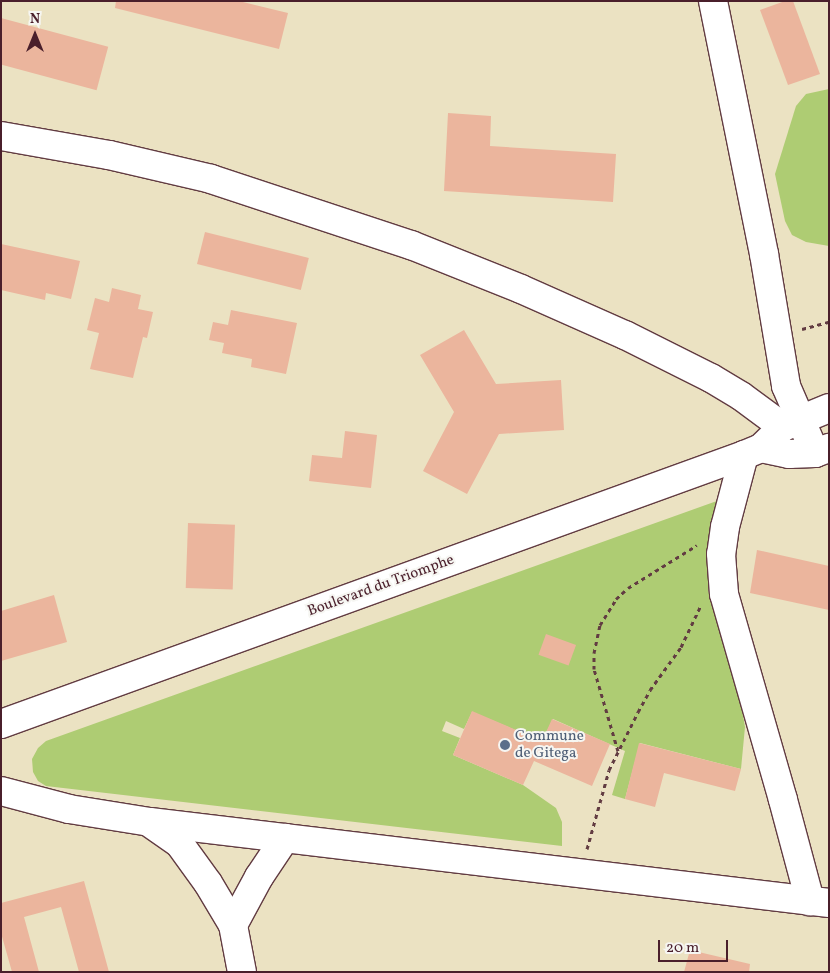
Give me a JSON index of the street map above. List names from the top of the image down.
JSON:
{
  "streets": {
    "street": ["Boulevard du Triomphe"]
  },
  "places": ["Commune de Gitega"],
  "scale_bar": "20 m",
  "north": "top"
}
